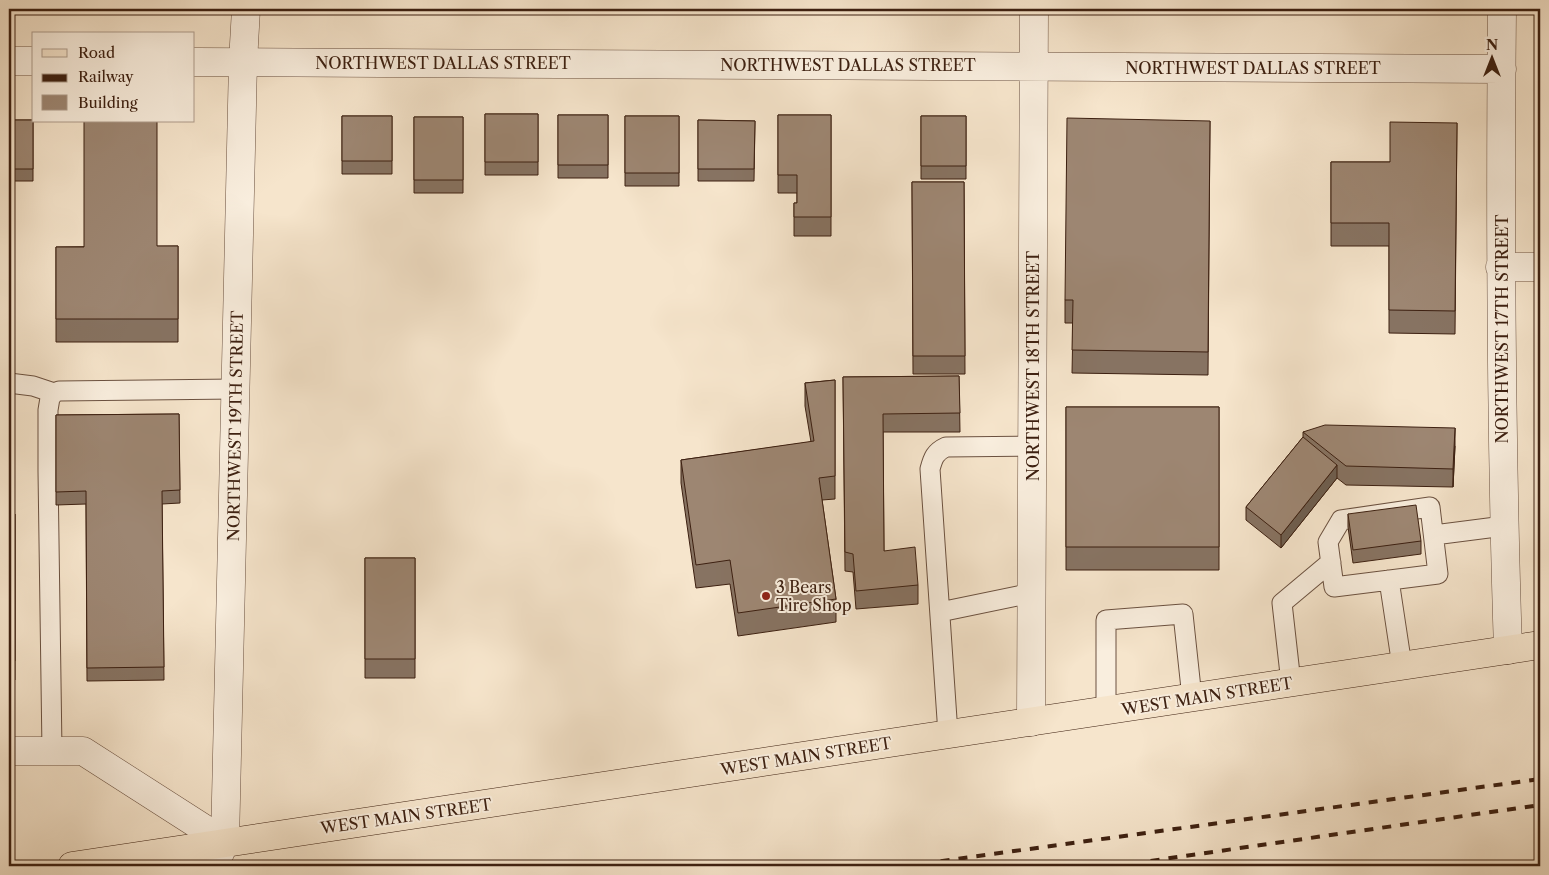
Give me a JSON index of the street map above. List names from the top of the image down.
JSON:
{
  "streets": {
    "main road": ["WEST MAIN STREET"],
    "street": [
      "NORTHWEST DALLAS STREET",
      "NORTHWEST 17TH STREET",
      "NORTHWEST 18TH STREET",
      "NORTHWEST 19TH STREET"
    ]
  },
  "crossings": [
    ["NORTHWEST DALLAS STREET", "NORTHWEST 17TH STREET"],
    ["NORTHWEST DALLAS STREET", "NORTHWEST 18TH STREET"],
    ["NORTHWEST DALLAS STREET", "NORTHWEST 19TH STREET"],
    ["NORTHWEST 17TH STREET", "WEST MAIN STREET"],
    ["NORTHWEST 18TH STREET", "WEST MAIN STREET"],
    ["NORTHWEST 19TH STREET", "WEST MAIN STREET"]
  ],
  "places": ["3 Bears Tire Shop"],
  "legend": ["Road", "Railway", "Building"],
  "north": "top"
}
